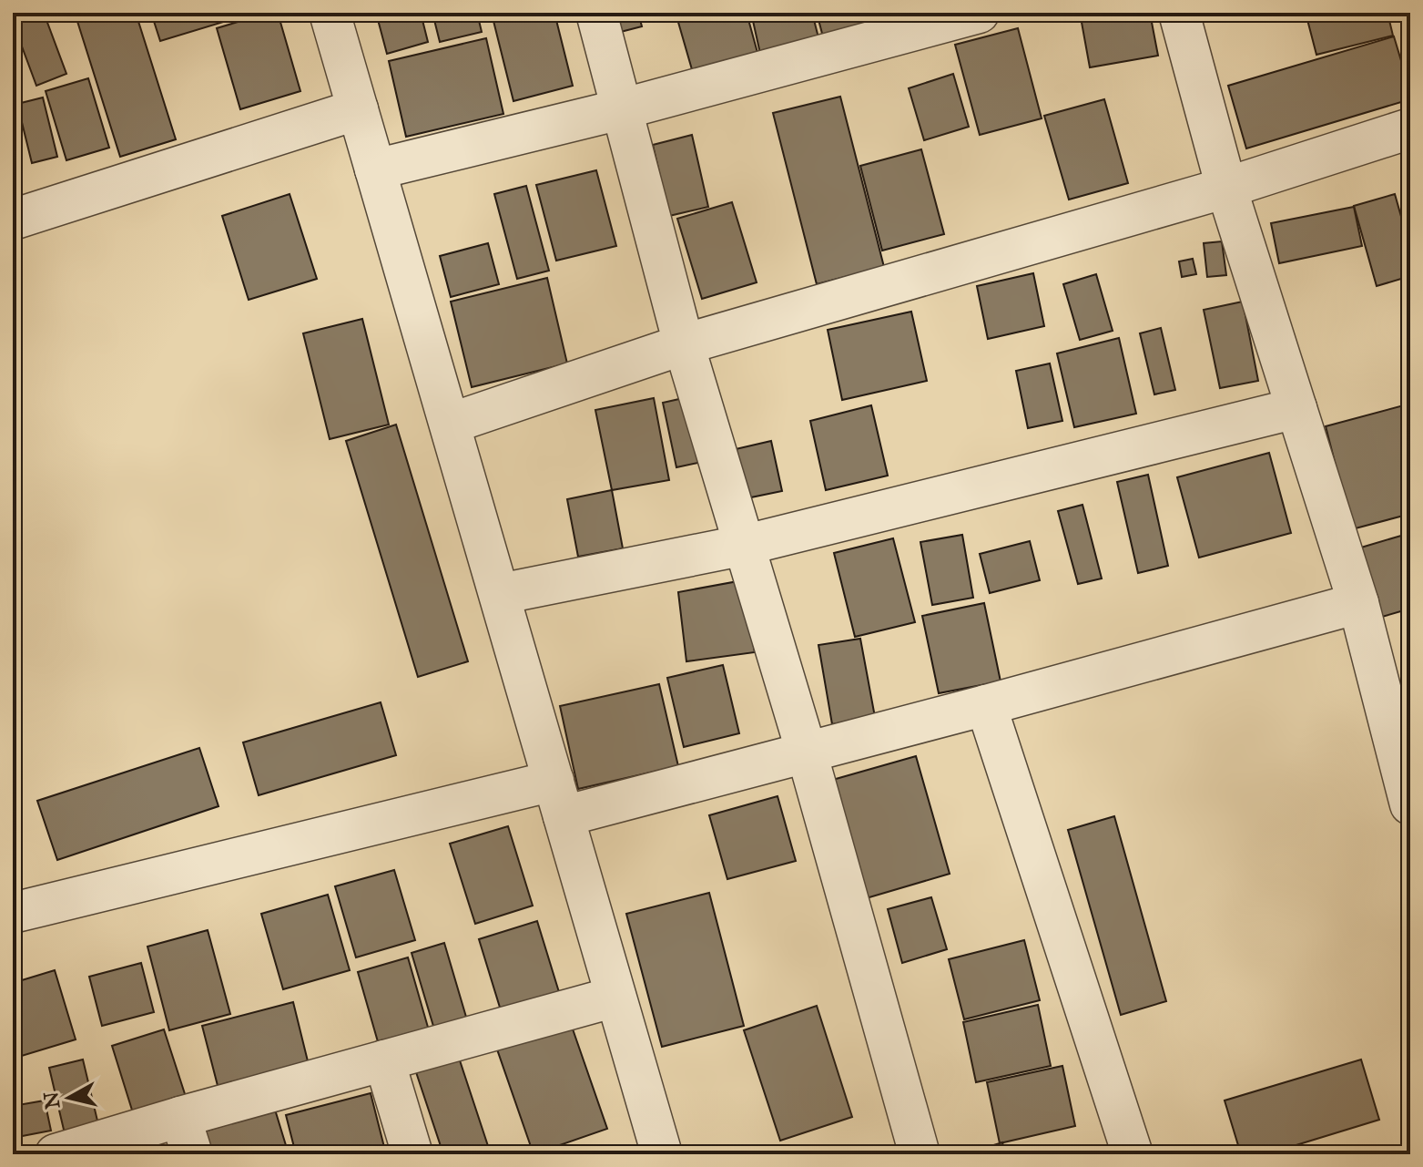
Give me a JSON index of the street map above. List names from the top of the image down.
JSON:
{
  "north": "left"
}
